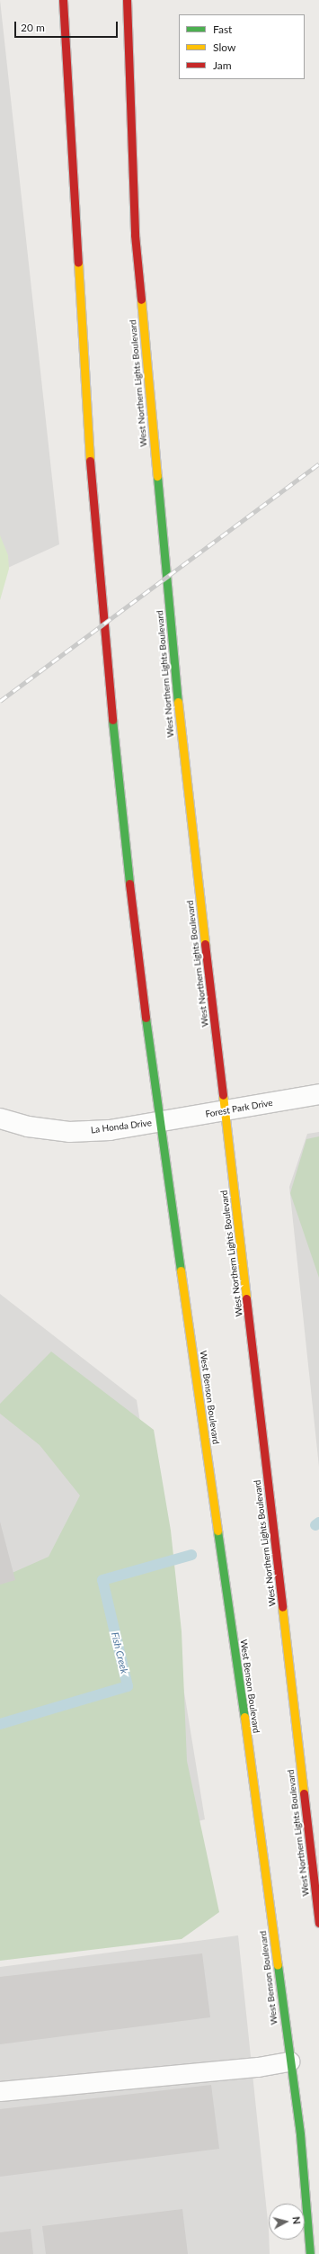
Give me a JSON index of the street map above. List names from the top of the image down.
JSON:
{
  "streets": {
    "main road": ["West Northern Lights Boulevard", "West Benson Boulevard"],
    "street": ["Forest Park Drive", "La Honda Drive"]
  },
  "crossings": [
    ["West Northern Lights Boulevard", "Forest Park Drive"],
    ["Forest Park Drive", "La Honda Drive"],
    ["Forest Park Drive", "West Benson Boulevard"],
    ["La Honda Drive", "West Benson Boulevard"]
  ],
  "water": ["Fish Creek"],
  "legend": ["Fast", "Slow", "Jam"],
  "scale_bar": "20 m",
  "north": "right"
}
